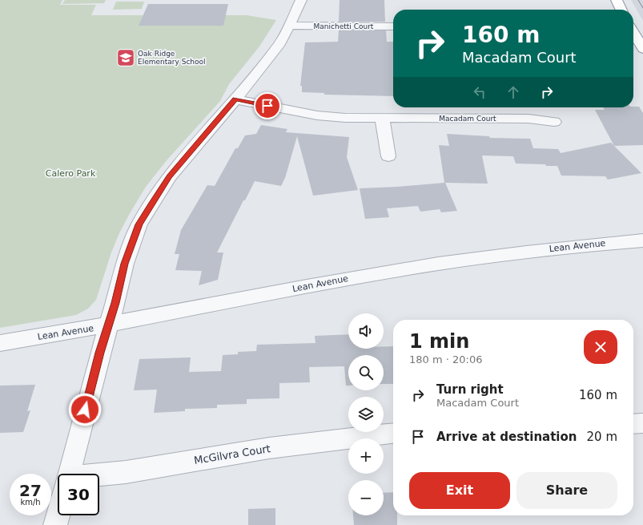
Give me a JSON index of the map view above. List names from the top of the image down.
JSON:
{
  "streets": {
    "street": [
      "Manichetti Court",
      "Macadam Court",
      "Lean Avenue",
      "McGilvra Court"
    ]
  },
  "parks": ["Calero Park"],
  "places": {
    "school or university": ["Oak Ridge Elementary School"]
  },
  "page": {
    "turn": ["160 m", "Macadam Court"],
    "map_buttons": ["+", "−"],
    "heading": ["1 min", "180 m · 20:06"],
    "list": [
      {
        "name": "Turn right",
        "note": "Macadam Court",
        "value": "160 m"
      },
      {
        "name": "Arrive at destination",
        "value": "20 m"
      }
    ],
    "buttons": ["Exit", "Share"],
    "speed": "27 km/h",
    "limit": "30"
  }
}
